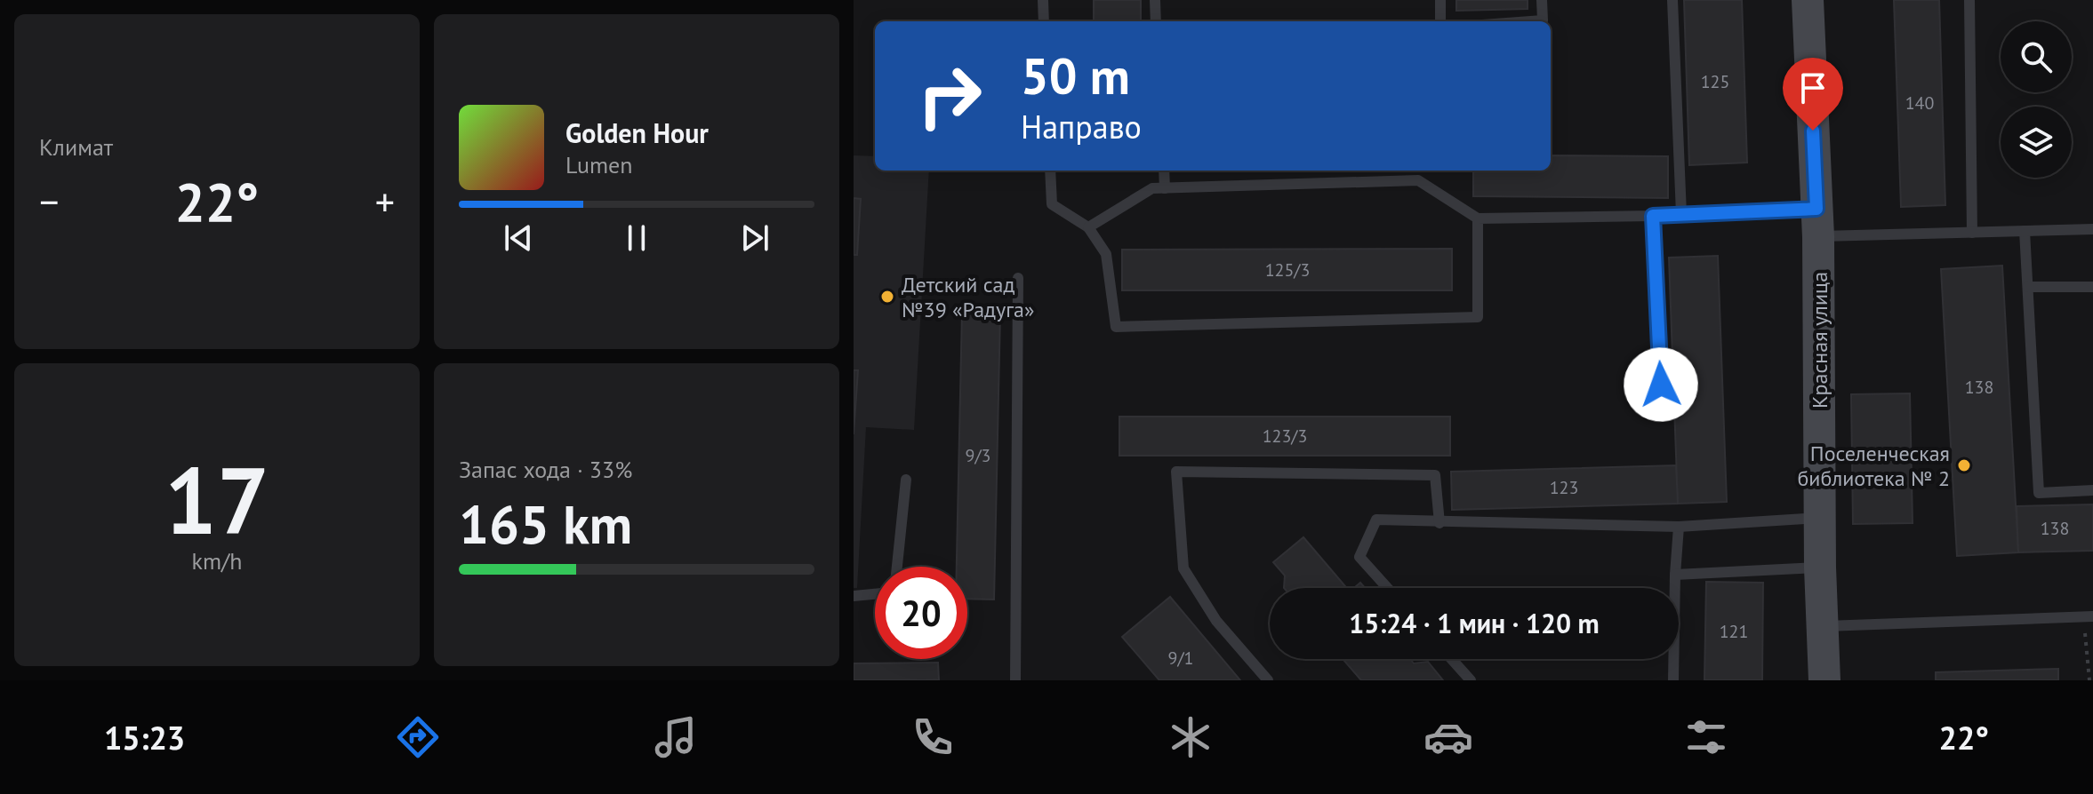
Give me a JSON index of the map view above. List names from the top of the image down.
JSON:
{
  "streets": {
    "street": ["Красная улица"]
  },
  "places": ["Детский сад №39 «Радуга»", "Поселенческая библиотека № 2"],
  "house_numbers": [
    "125",
    "140",
    "125/3",
    "138",
    "123/3",
    "9/3",
    "123",
    "138",
    "121",
    "9/1"
  ],
  "page": {
    "tile": [
      "Климат",
      ["17", "km/h"],
      ["Запас хода · 33%", "165 km"]
    ],
    "turn": ["50 m", "Направо"],
    "song": ["Golden Hour", "Lumen"],
    "heat": ["−", "22°", "+"],
    "limit": "20",
    "trip": "15:24 · 1 мин · 120 m",
    "tabs": ["15:23", "22°"]
  }
}
